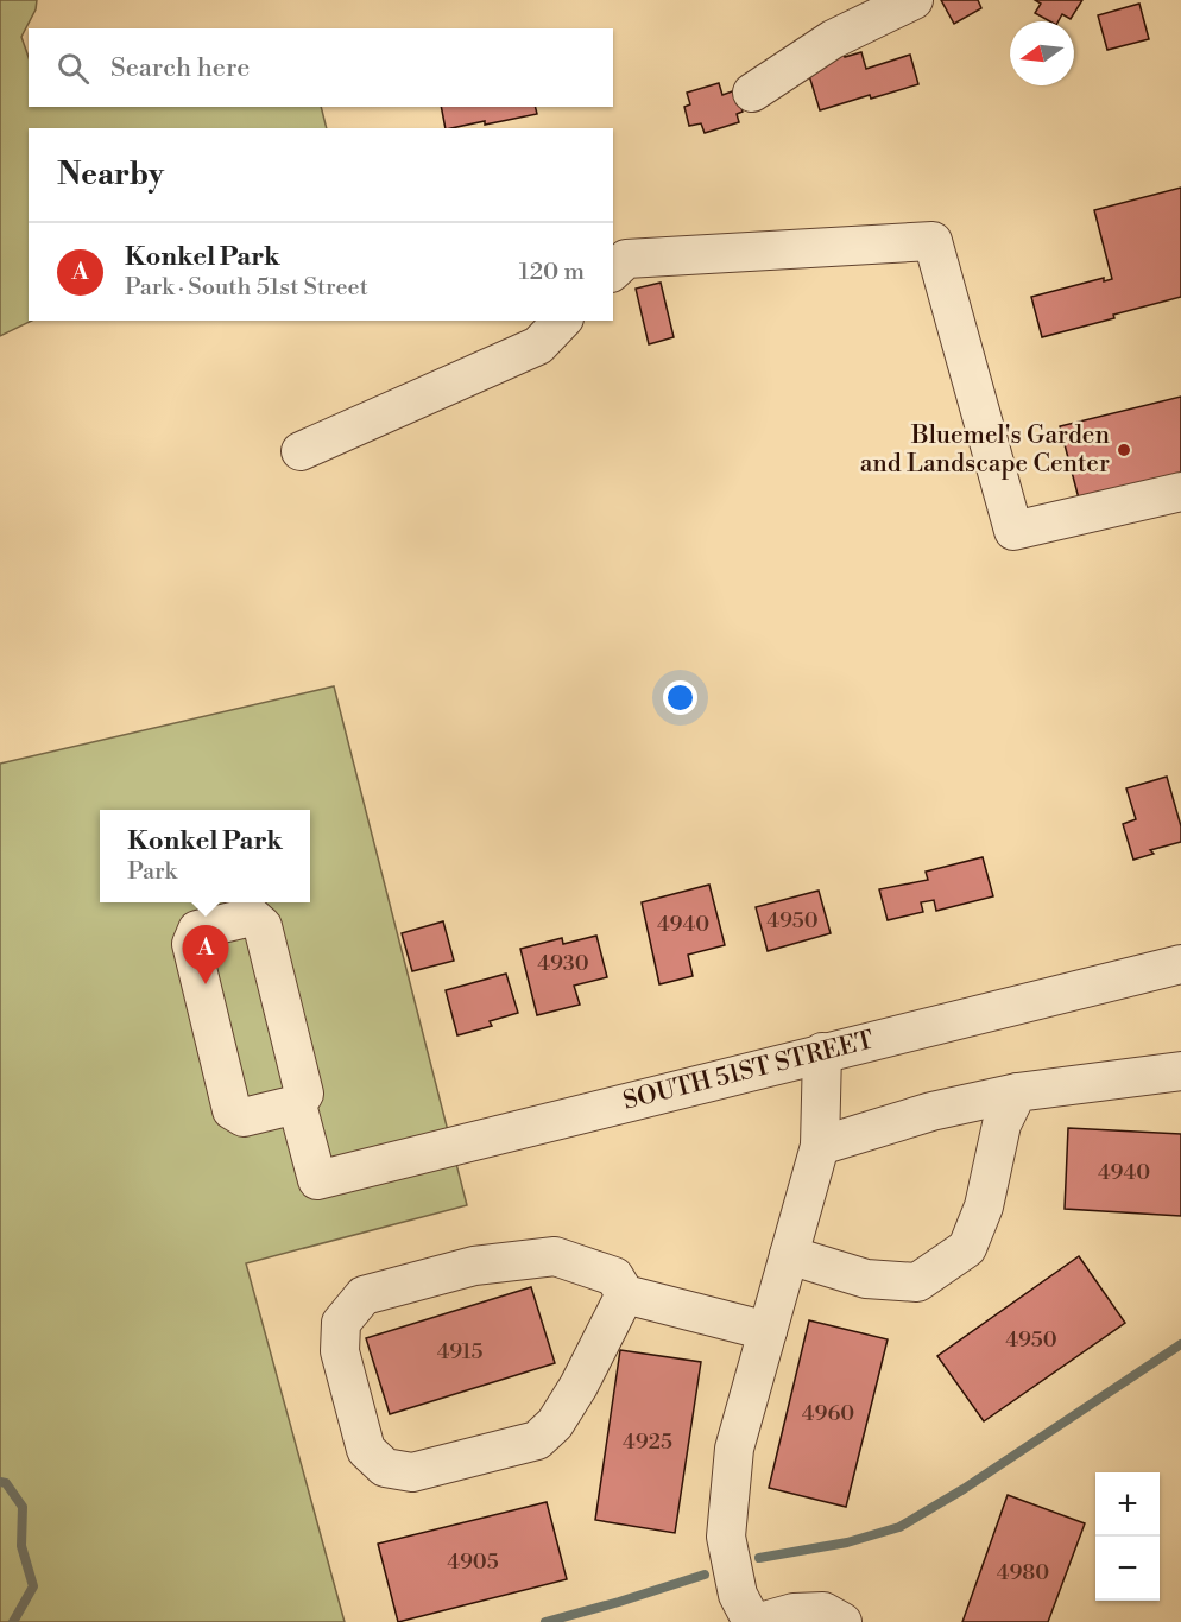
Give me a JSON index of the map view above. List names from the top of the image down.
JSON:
{
  "streets": {
    "street": ["SOUTH 51ST STREET"]
  },
  "places": ["Bluemel's Garden and Landscape Center"],
  "house_numbers": [
    "4950",
    "4940",
    "4930",
    "4940",
    "4950",
    "4915",
    "4960",
    "4925",
    "4905",
    "4980"
  ],
  "north": "left",
  "page": {
    "search": "Search here",
    "heading": "Nearby",
    "list": [
      {
        "mark": "A",
        "name": "Konkel Park",
        "note": "Park · South 51st Street",
        "value": "120 m"
      }
    ],
    "popup": ["Konkel Park", "Park"],
    "pins": "A",
    "map_buttons": ["+", "−"]
  }
}
